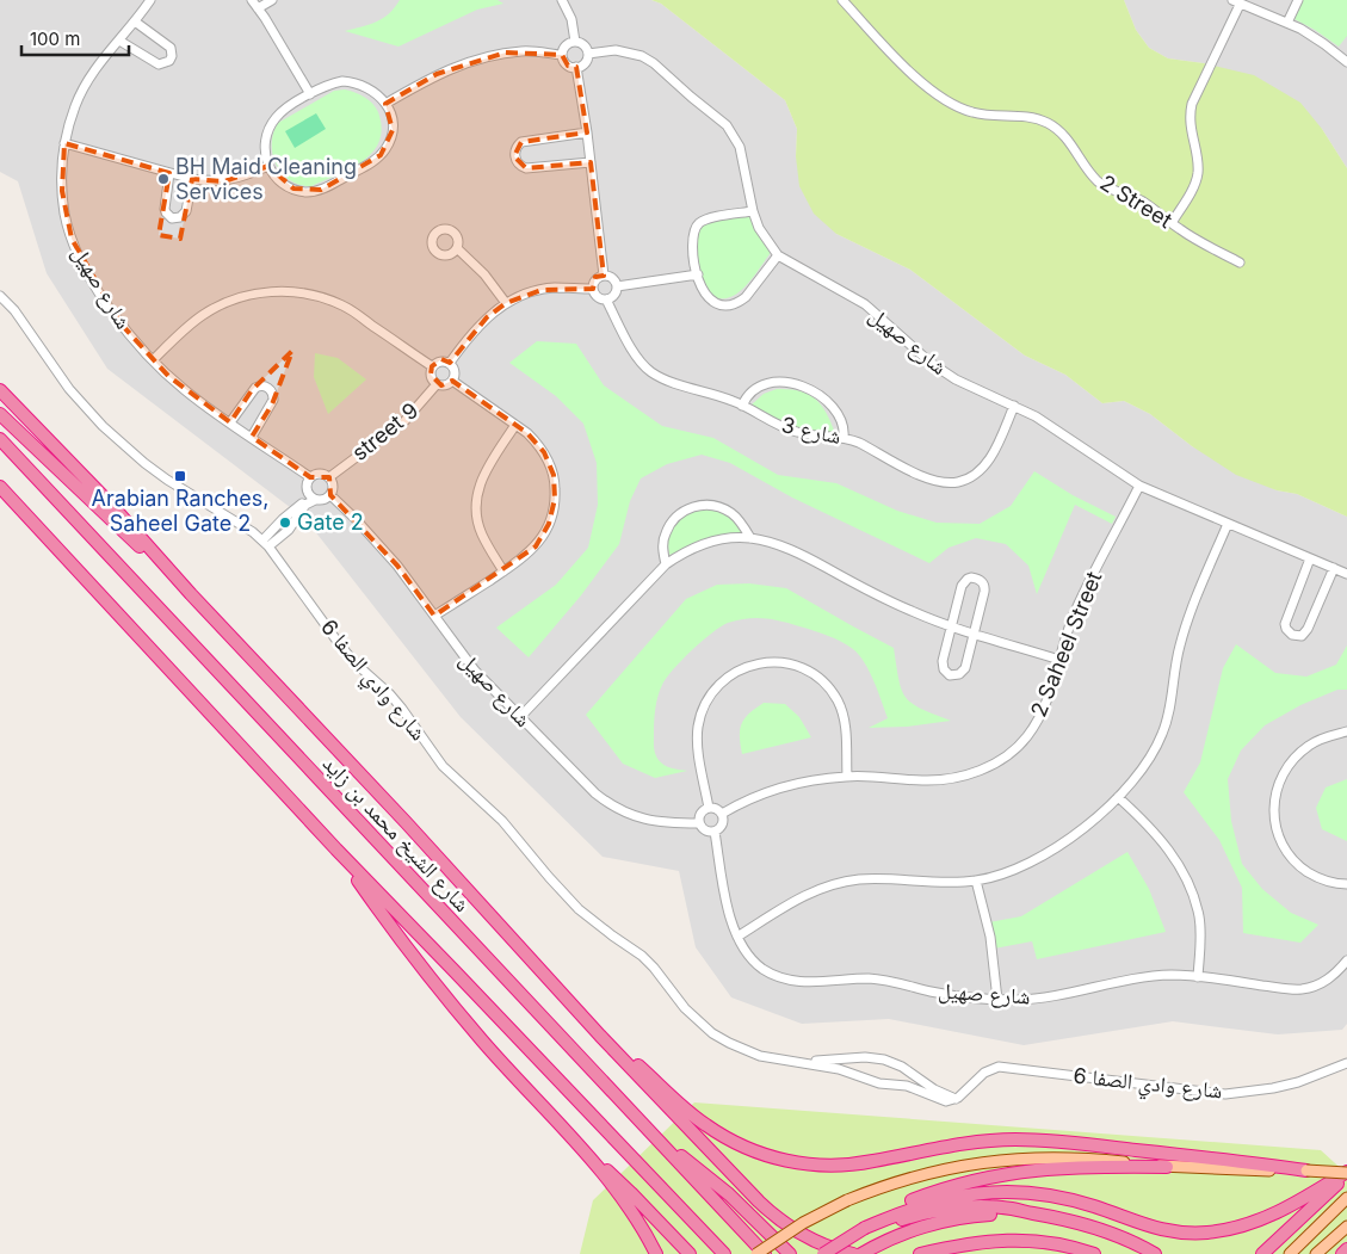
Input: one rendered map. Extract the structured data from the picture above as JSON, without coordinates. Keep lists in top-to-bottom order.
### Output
{
  "streets": {
    "highway": ["شارع الشيخ محمد بن زايد"],
    "street": [
      "2 Street",
      "شارع صهيل",
      "3 شارع",
      "street 9",
      "2 Saheel Street",
      "شارع وادي الصفا 6"
    ]
  },
  "crossings": [
    ["شارع صهيل", "3 شارع"],
    ["شارع صهيل", "street 9"],
    ["شارع صهيل", "2 Saheel Street"]
  ],
  "places": {
    "other": ["BH Maid Cleaning Services", "Gate 2"],
    "transit": ["Arabian Ranches, Saheel Gate 2"]
  },
  "scale_bar": "100 m"
}
